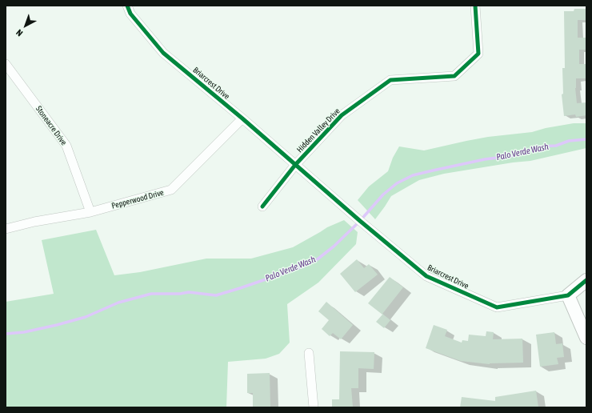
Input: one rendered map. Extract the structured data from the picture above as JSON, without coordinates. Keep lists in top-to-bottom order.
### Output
{
  "streets": {
    "street": [
      "Briarcrest Drive",
      "Stoneacre Drive",
      "Hidden Valley Drive",
      "Pepperwood Drive"
    ]
  },
  "crossings": [
    ["Briarcrest Drive", "Hidden Valley Drive"],
    ["Briarcrest Drive", "Pepperwood Drive"],
    ["Stoneacre Drive", "Pepperwood Drive"]
  ],
  "water": ["Palo Verde Wash"],
  "north": "bottom left"
}
